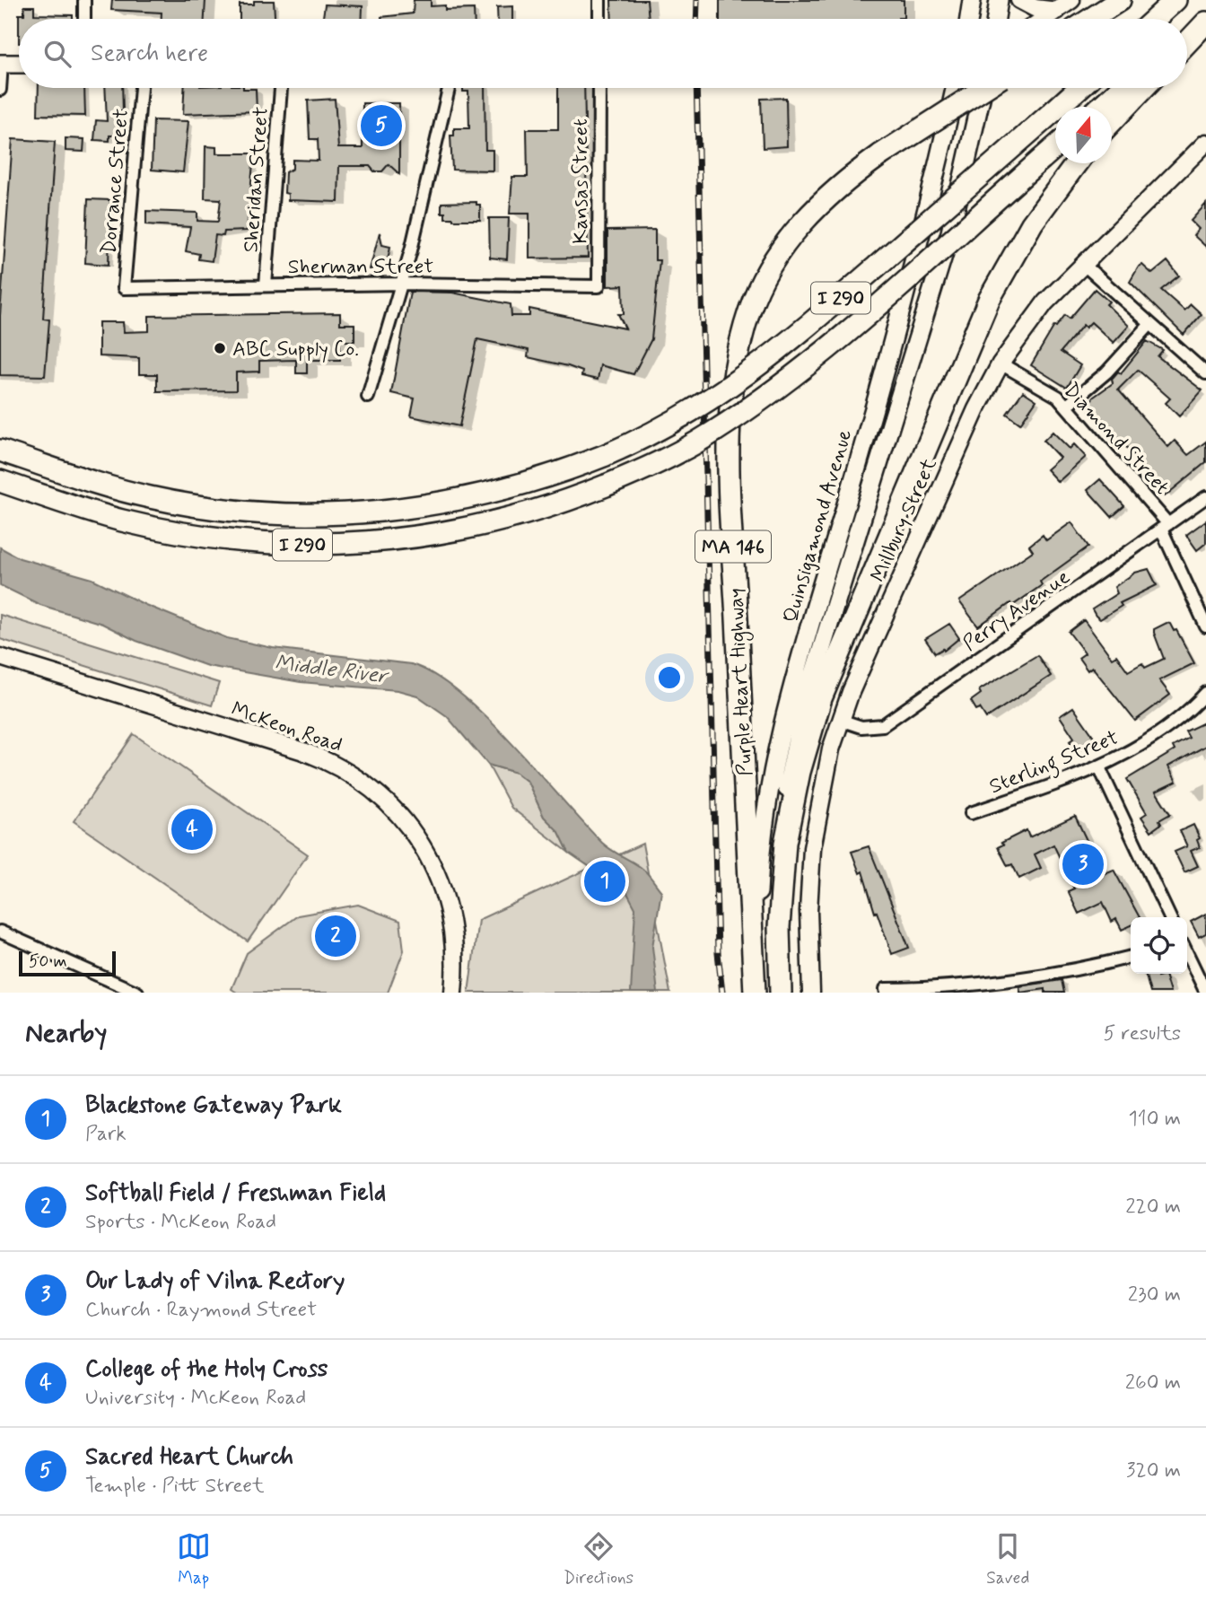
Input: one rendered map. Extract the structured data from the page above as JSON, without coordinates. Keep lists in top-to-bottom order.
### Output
{
  "streets": {
    "highway": ["I 290", "MA 146", "Purple Heart Highway"],
    "main road": ["Millbury Street", "Quinsigamond Avenue", "McKeon Road"],
    "street": [
      "Sheridan Street",
      "Dorrance Street",
      "Kansas Street",
      "Sherman Street",
      "Diamond Street",
      "Perry Avenue",
      "Sterling Street"
    ]
  },
  "crossings": [
    ["Sheridan Street", "Sherman Street"],
    ["Dorrance Street", "Sherman Street"],
    ["Kansas Street", "Sherman Street"],
    ["Diamond Street", "Millbury Street"],
    ["Diamond Street", "Perry Avenue"],
    ["Millbury Street", "Perry Avenue"],
    ["Quinsigamond Avenue", "Purple Heart Highway"]
  ],
  "water": ["Middle River"],
  "places": ["ABC Supply Co."],
  "scale_bar": "50 m",
  "north": "top",
  "page": {
    "search": "Search here",
    "pins": [
      "5",
      "4",
      "3",
      "1",
      "2"
    ],
    "scale": "50 m",
    "heading": ["Nearby", "5 results"],
    "list": [
      {
        "mark": "1",
        "name": "Blackstone Gateway Park",
        "note": "Park",
        "value": "110 m"
      },
      {
        "mark": "2",
        "name": "Softball Field / Freshman Field",
        "note": "Sports · McKeon Road",
        "value": "220 m"
      },
      {
        "mark": "3",
        "name": "Our Lady of Vilna Rectory",
        "note": "Church · Raymond Street",
        "value": "230 m"
      },
      {
        "mark": "4",
        "name": "College of the Holy Cross",
        "note": "University · McKeon Road",
        "value": "260 m"
      },
      {
        "mark": "5",
        "name": "Sacred Heart Church",
        "note": "Temple · Pitt Street",
        "value": "320 m"
      }
    ],
    "nav": ["Map", "Directions", "Saved"]
  }
}
